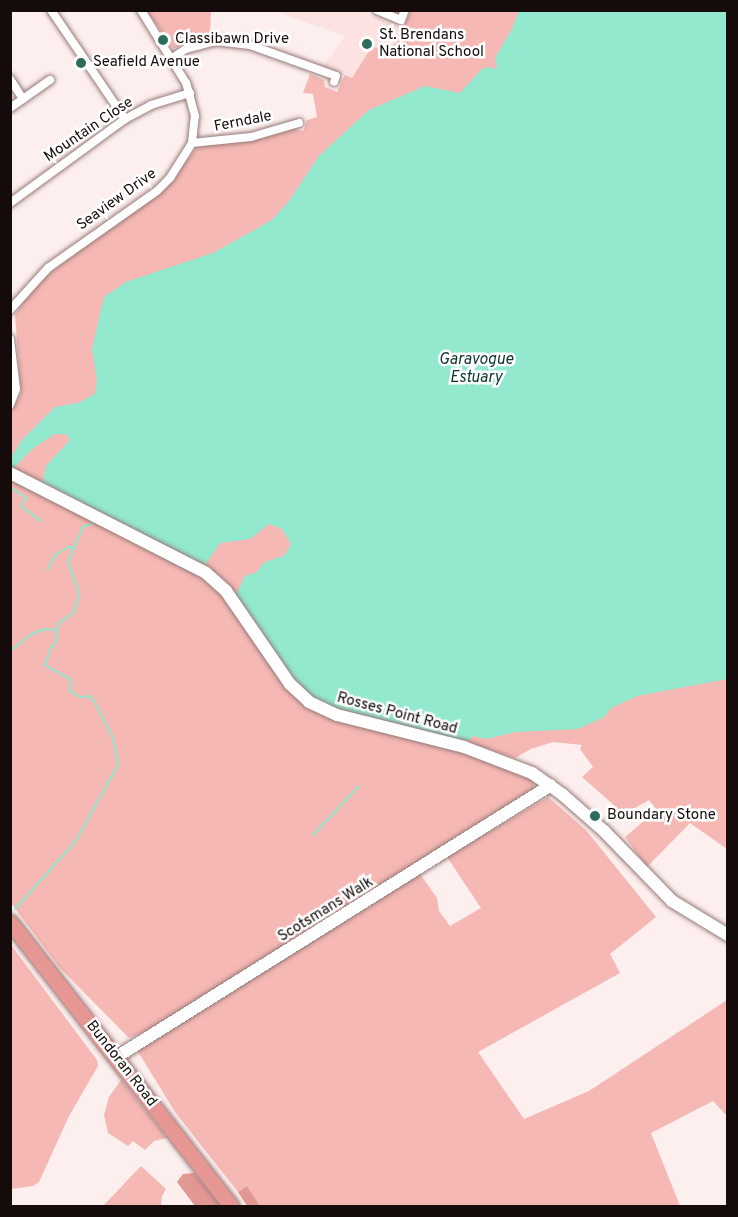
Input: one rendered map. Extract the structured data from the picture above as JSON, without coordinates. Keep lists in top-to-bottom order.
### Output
{
  "streets": {
    "highway": ["Bundoran Road"],
    "main road": ["Rosses Point Road", "Scotsmans Walk"],
    "street": ["Ferndale", "Mountain Close", "Seaview Drive"]
  },
  "crossings": [
    ["Ferndale", "Seaview Drive"],
    ["Mountain Close", "Seaview Drive"],
    ["Rosses Point Road", "Scotsmans Walk"],
    ["Scotsmans Walk", "Bundoran Road"]
  ],
  "water": ["Garavogue Estuary"],
  "places": [
    "Classibawn Drive",
    "St. Brendans National School",
    "Seafield Avenue",
    "Boundary Stone"
  ]
}
